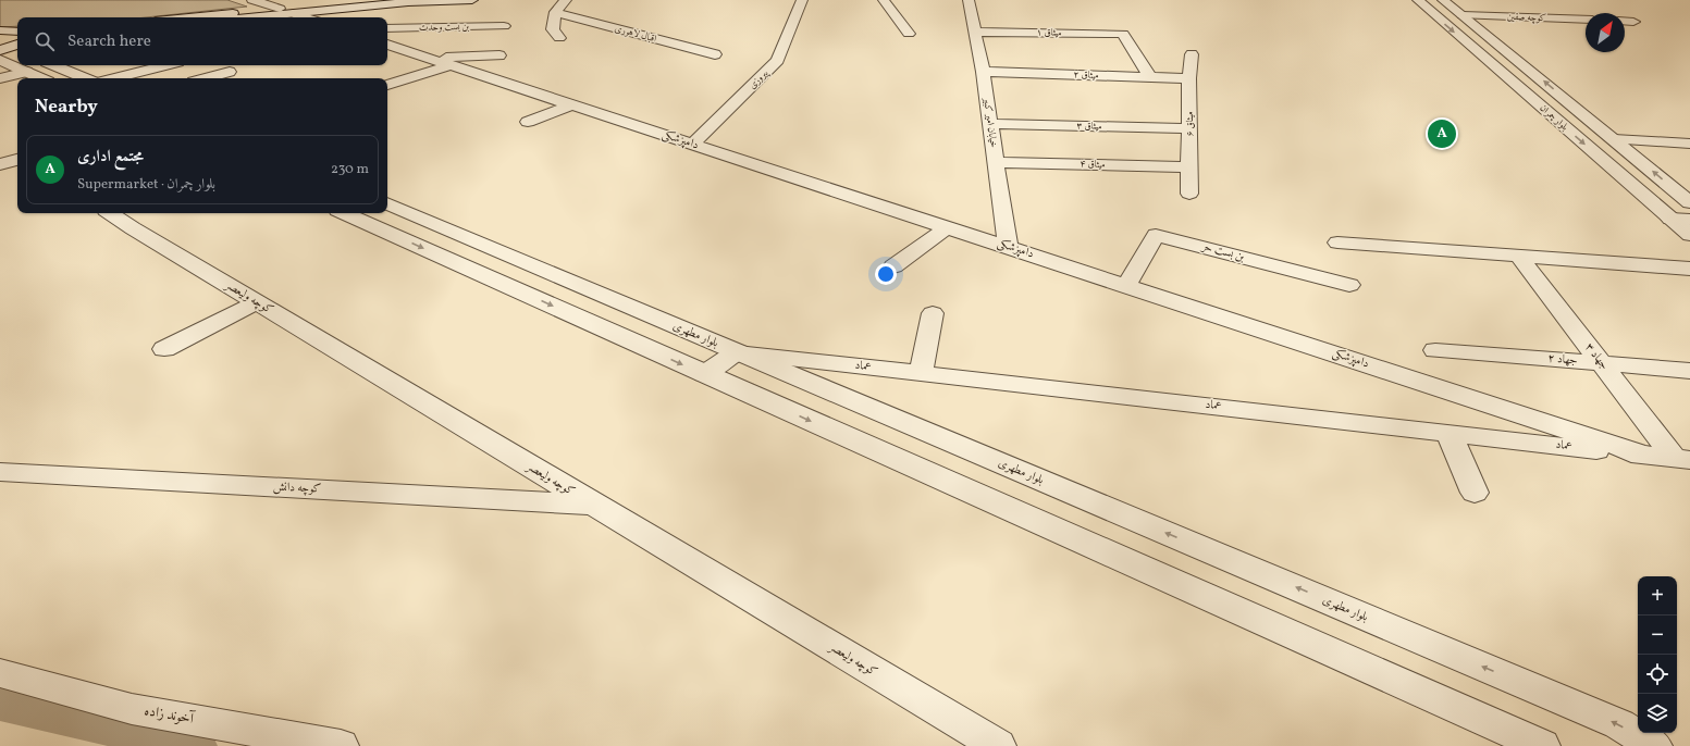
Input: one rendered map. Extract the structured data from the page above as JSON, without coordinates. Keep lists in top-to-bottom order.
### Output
{
  "streets": {
    "street": [
      "کوچه صفین",
      "بن بست وحدت",
      "میثاق ۱",
      "اقبال لاهوری",
      "میثاق ۲",
      "پیروزی",
      "بلوار چمران",
      "خیابان امیر کبیر",
      "میثاق ۶",
      "میثاق ۳",
      "دامپزشکی",
      "میثاق ۴",
      "بن بست حر",
      "کوچه ولیعصر",
      "بلوار مطهری",
      "جهاد ۳",
      "جهاد ۲",
      "عماد",
      "کوچه دانش",
      "آخوند زاده"
    ]
  },
  "crossings": [
    ["کوچه صفین", "بلوار چمران"],
    ["میثاق ۱", "میثاق ۲"],
    ["میثاق ۱", "خیابان امیر کبیر"],
    ["میثاق ۲", "خیابان امیر کبیر"],
    ["میثاق ۲", "میثاق ۶"],
    ["پیروزی", "دامپزشکی"],
    ["خیابان امیر کبیر", "میثاق ۳"],
    ["خیابان امیر کبیر", "دامپزشکی"],
    ["خیابان امیر کبیر", "میثاق ۴"],
    ["میثاق ۶", "میثاق ۳"],
    ["میثاق ۶", "میثاق ۴"],
    ["دامپزشکی", "بن بست حر"],
    ["دامپزشکی", "عماد"],
    ["کوچه ولیعصر", "کوچه دانش"],
    ["بلوار مطهری", "عماد"],
    ["جهاد ۳", "جهاد ۲"],
    ["جهاد ۳", "عماد"]
  ],
  "north": "top right",
  "page": {
    "search": "Search here",
    "heading": "Nearby",
    "pins": "A",
    "list": [
      {
        "mark": "A",
        "name": "مجتمع اداری",
        "note": "Supermarket · بلوار چمران",
        "value": "230 m"
      }
    ],
    "map_buttons": ["+", "−"]
  }
}
